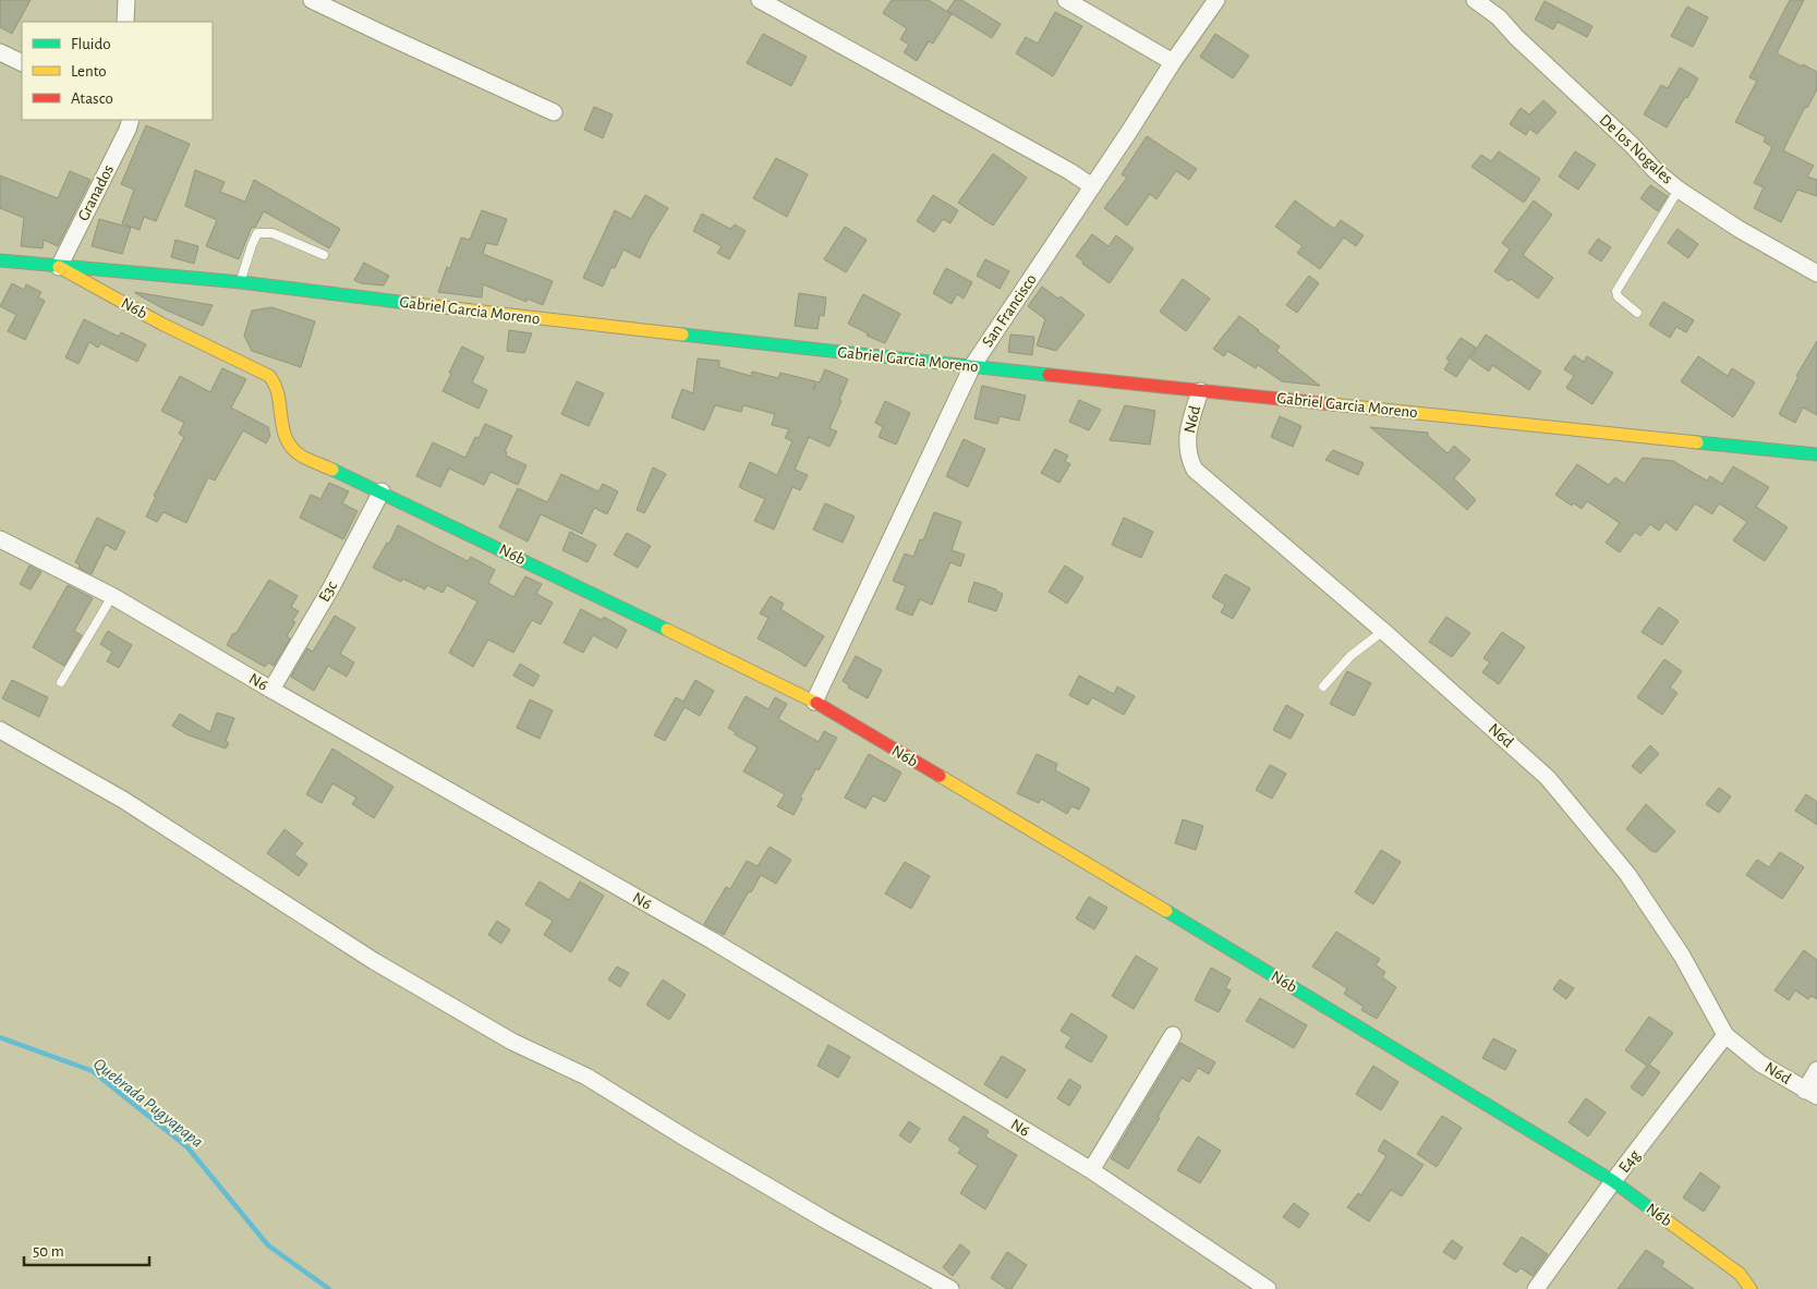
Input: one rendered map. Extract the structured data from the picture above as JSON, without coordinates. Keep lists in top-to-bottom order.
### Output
{
  "streets": {
    "street": [
      "De los Nogales",
      "Granados",
      "N6b",
      "Gabriel Garcia Moreno",
      "San Francisco",
      "N6d",
      "E3c",
      "N6",
      "E4g"
    ]
  },
  "crossings": [
    ["Granados", "N6b"],
    ["Granados", "Gabriel Garcia Moreno"],
    ["N6b", "Gabriel Garcia Moreno"],
    ["N6b", "San Francisco"],
    ["N6b", "E3c"],
    ["N6b", "E4g"],
    ["Gabriel Garcia Moreno", "San Francisco"],
    ["Gabriel Garcia Moreno", "N6d"],
    ["N6d", "E4g"],
    ["E3c", "N6"]
  ],
  "water": ["Quebrada Pugyapapa"],
  "legend": ["Fluido", "Lento", "Atasco"],
  "scale_bar": "50 m"
}
